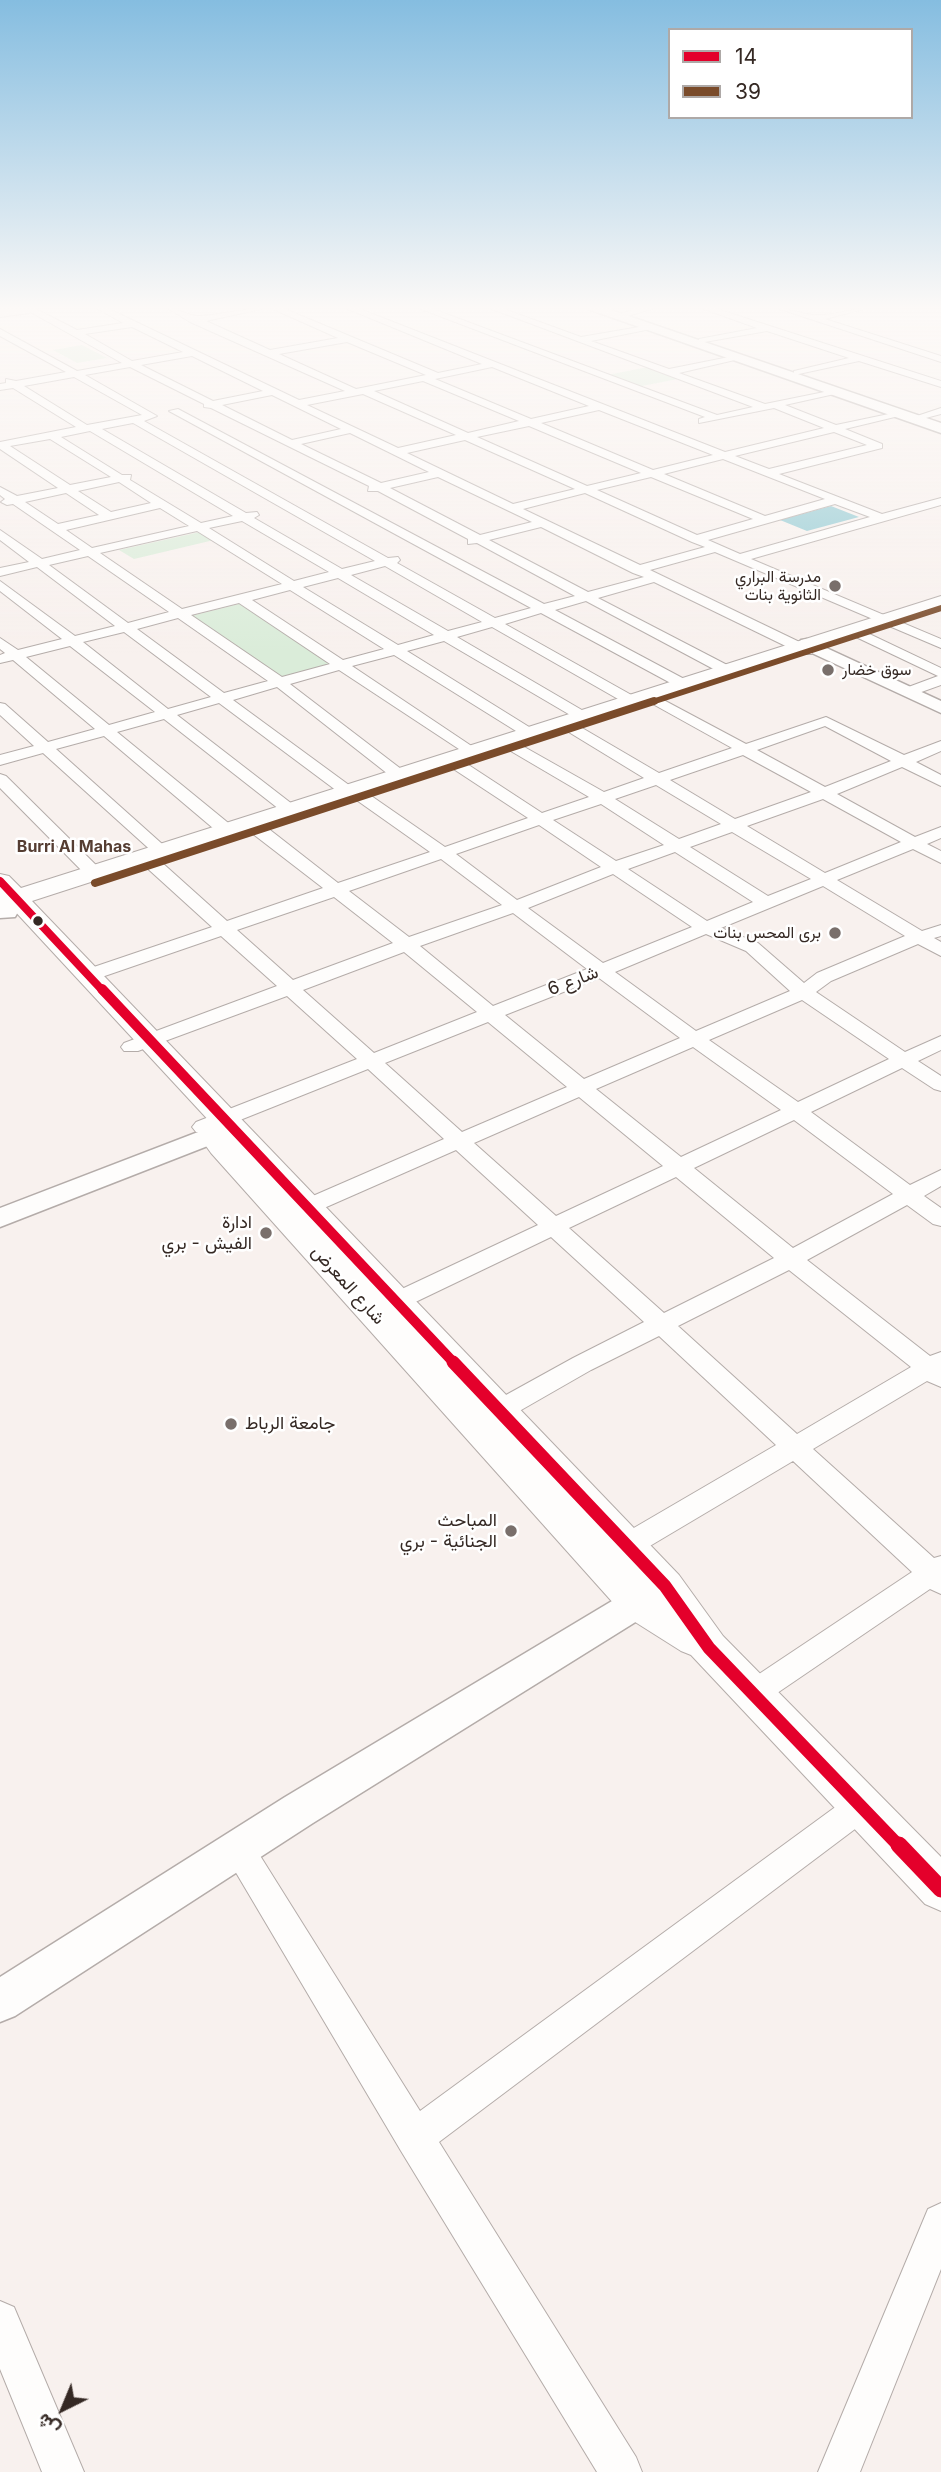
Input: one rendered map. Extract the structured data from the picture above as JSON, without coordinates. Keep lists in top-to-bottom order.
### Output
{
  "streets": {
    "main road": ["شارع المعرض"],
    "street": ["شارع 6"]
  },
  "crossings": [
    ["شارع 6", "شارع المعرض"]
  ],
  "districts": ["Burri Al Mahas"],
  "places": [
    "مدرسة البراري الثانوية بنات",
    "سوق خضار",
    "برى المحس بنات",
    "ادارة الفيش - بري",
    "جامعة الرباط",
    "المباحث الجنائية - بري"
  ],
  "lines": ["transit line 39", "transit line 14"],
  "legend": ["14", "39"],
  "north": "bottom left"
}
